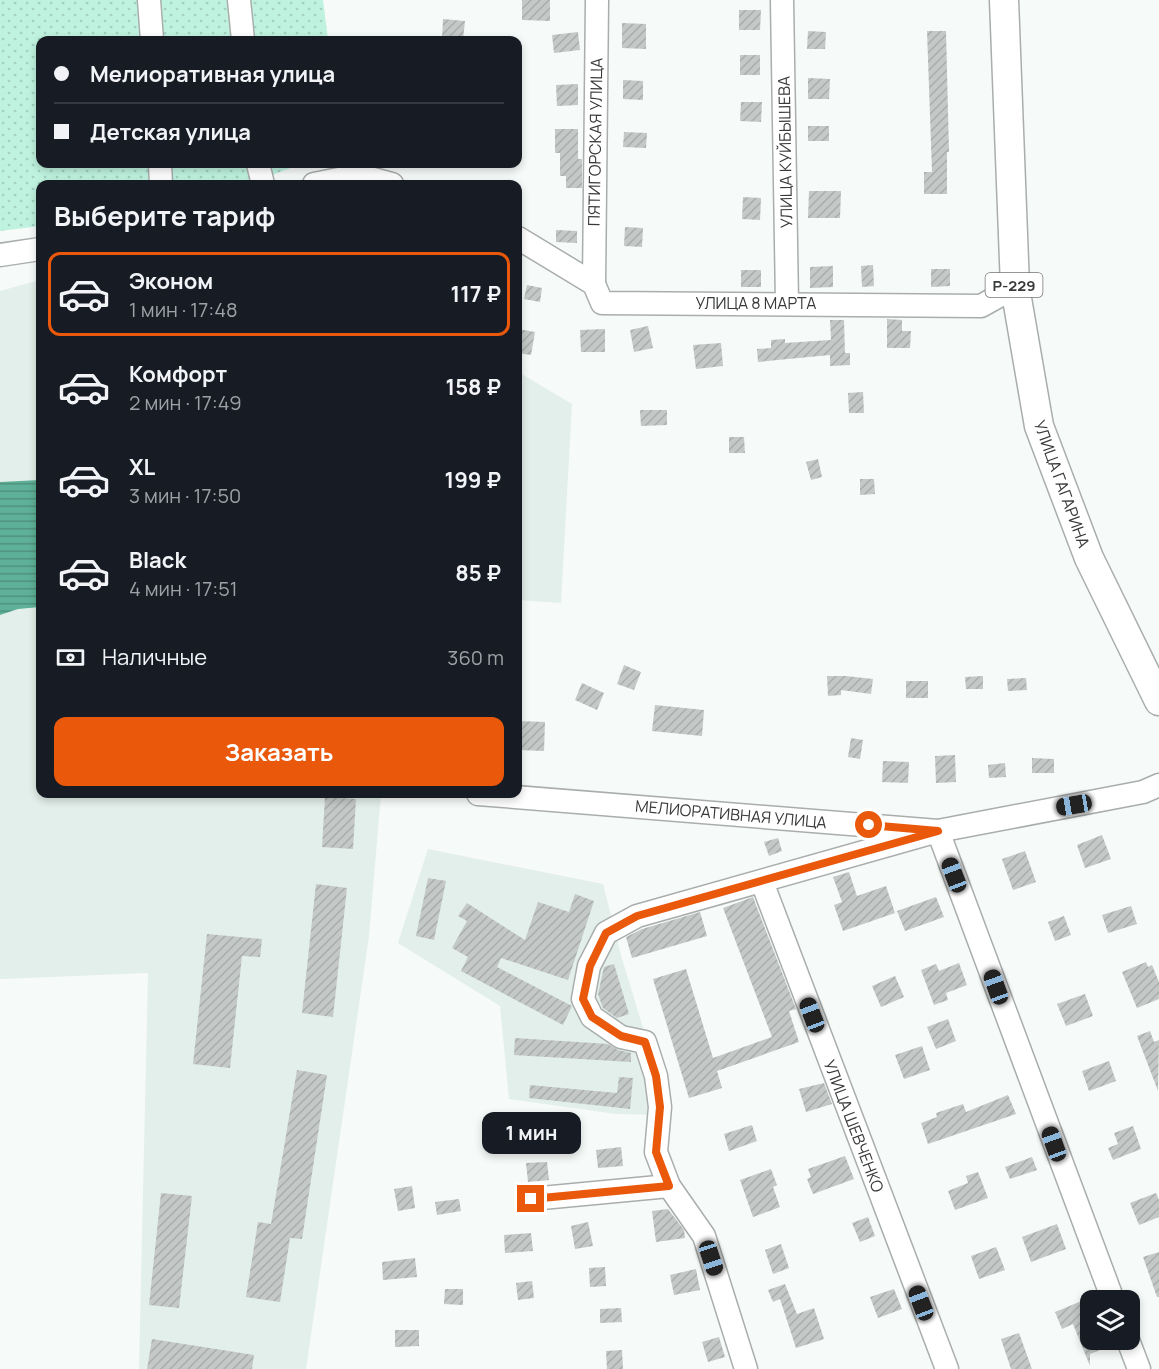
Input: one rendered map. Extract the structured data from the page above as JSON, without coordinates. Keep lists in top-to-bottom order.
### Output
{
  "streets": {
    "main road": ["Р-229", "УЛИЦА ГАГАРИНА"],
    "street": [
      "ПЯТИГОРСКАЯ УЛИЦА",
      "УЛИЦА КУЙБЫШЕВА",
      "УЛИЦА 8 МАРТА",
      "МЕЛИОРАТИВНАЯ УЛИЦА",
      "УЛИЦА ШЕВЧЕНКО"
    ]
  },
  "crossings": [
    ["ПЯТИГОРСКАЯ УЛИЦА", "УЛИЦА 8 МАРТА"],
    ["УЛИЦА КУЙБЫШЕВА", "УЛИЦА 8 МАРТА"],
    ["УЛИЦА 8 МАРТА", "УЛИЦА ГАГАРИНА"]
  ],
  "page": {
    "banner": ["Мелиоративная улица", "Детская улица"],
    "heading": "Выберите тариф",
    "list": [
      {
        "name": "Эконом",
        "note": "1 мин · 17:48",
        "value": "117 ₽"
      },
      {
        "name": "Комфорт",
        "note": "2 мин · 17:49",
        "value": "158 ₽"
      },
      {
        "name": "XL",
        "note": "3 мин · 17:50",
        "value": "199 ₽"
      },
      {
        "name": "Black",
        "note": "4 мин · 17:51",
        "value": "85 ₽"
      }
    ],
    "pay": ["Наличные", "360 m"],
    "buttons": "Заказать",
    "bubble": "1 мин"
  }
}
